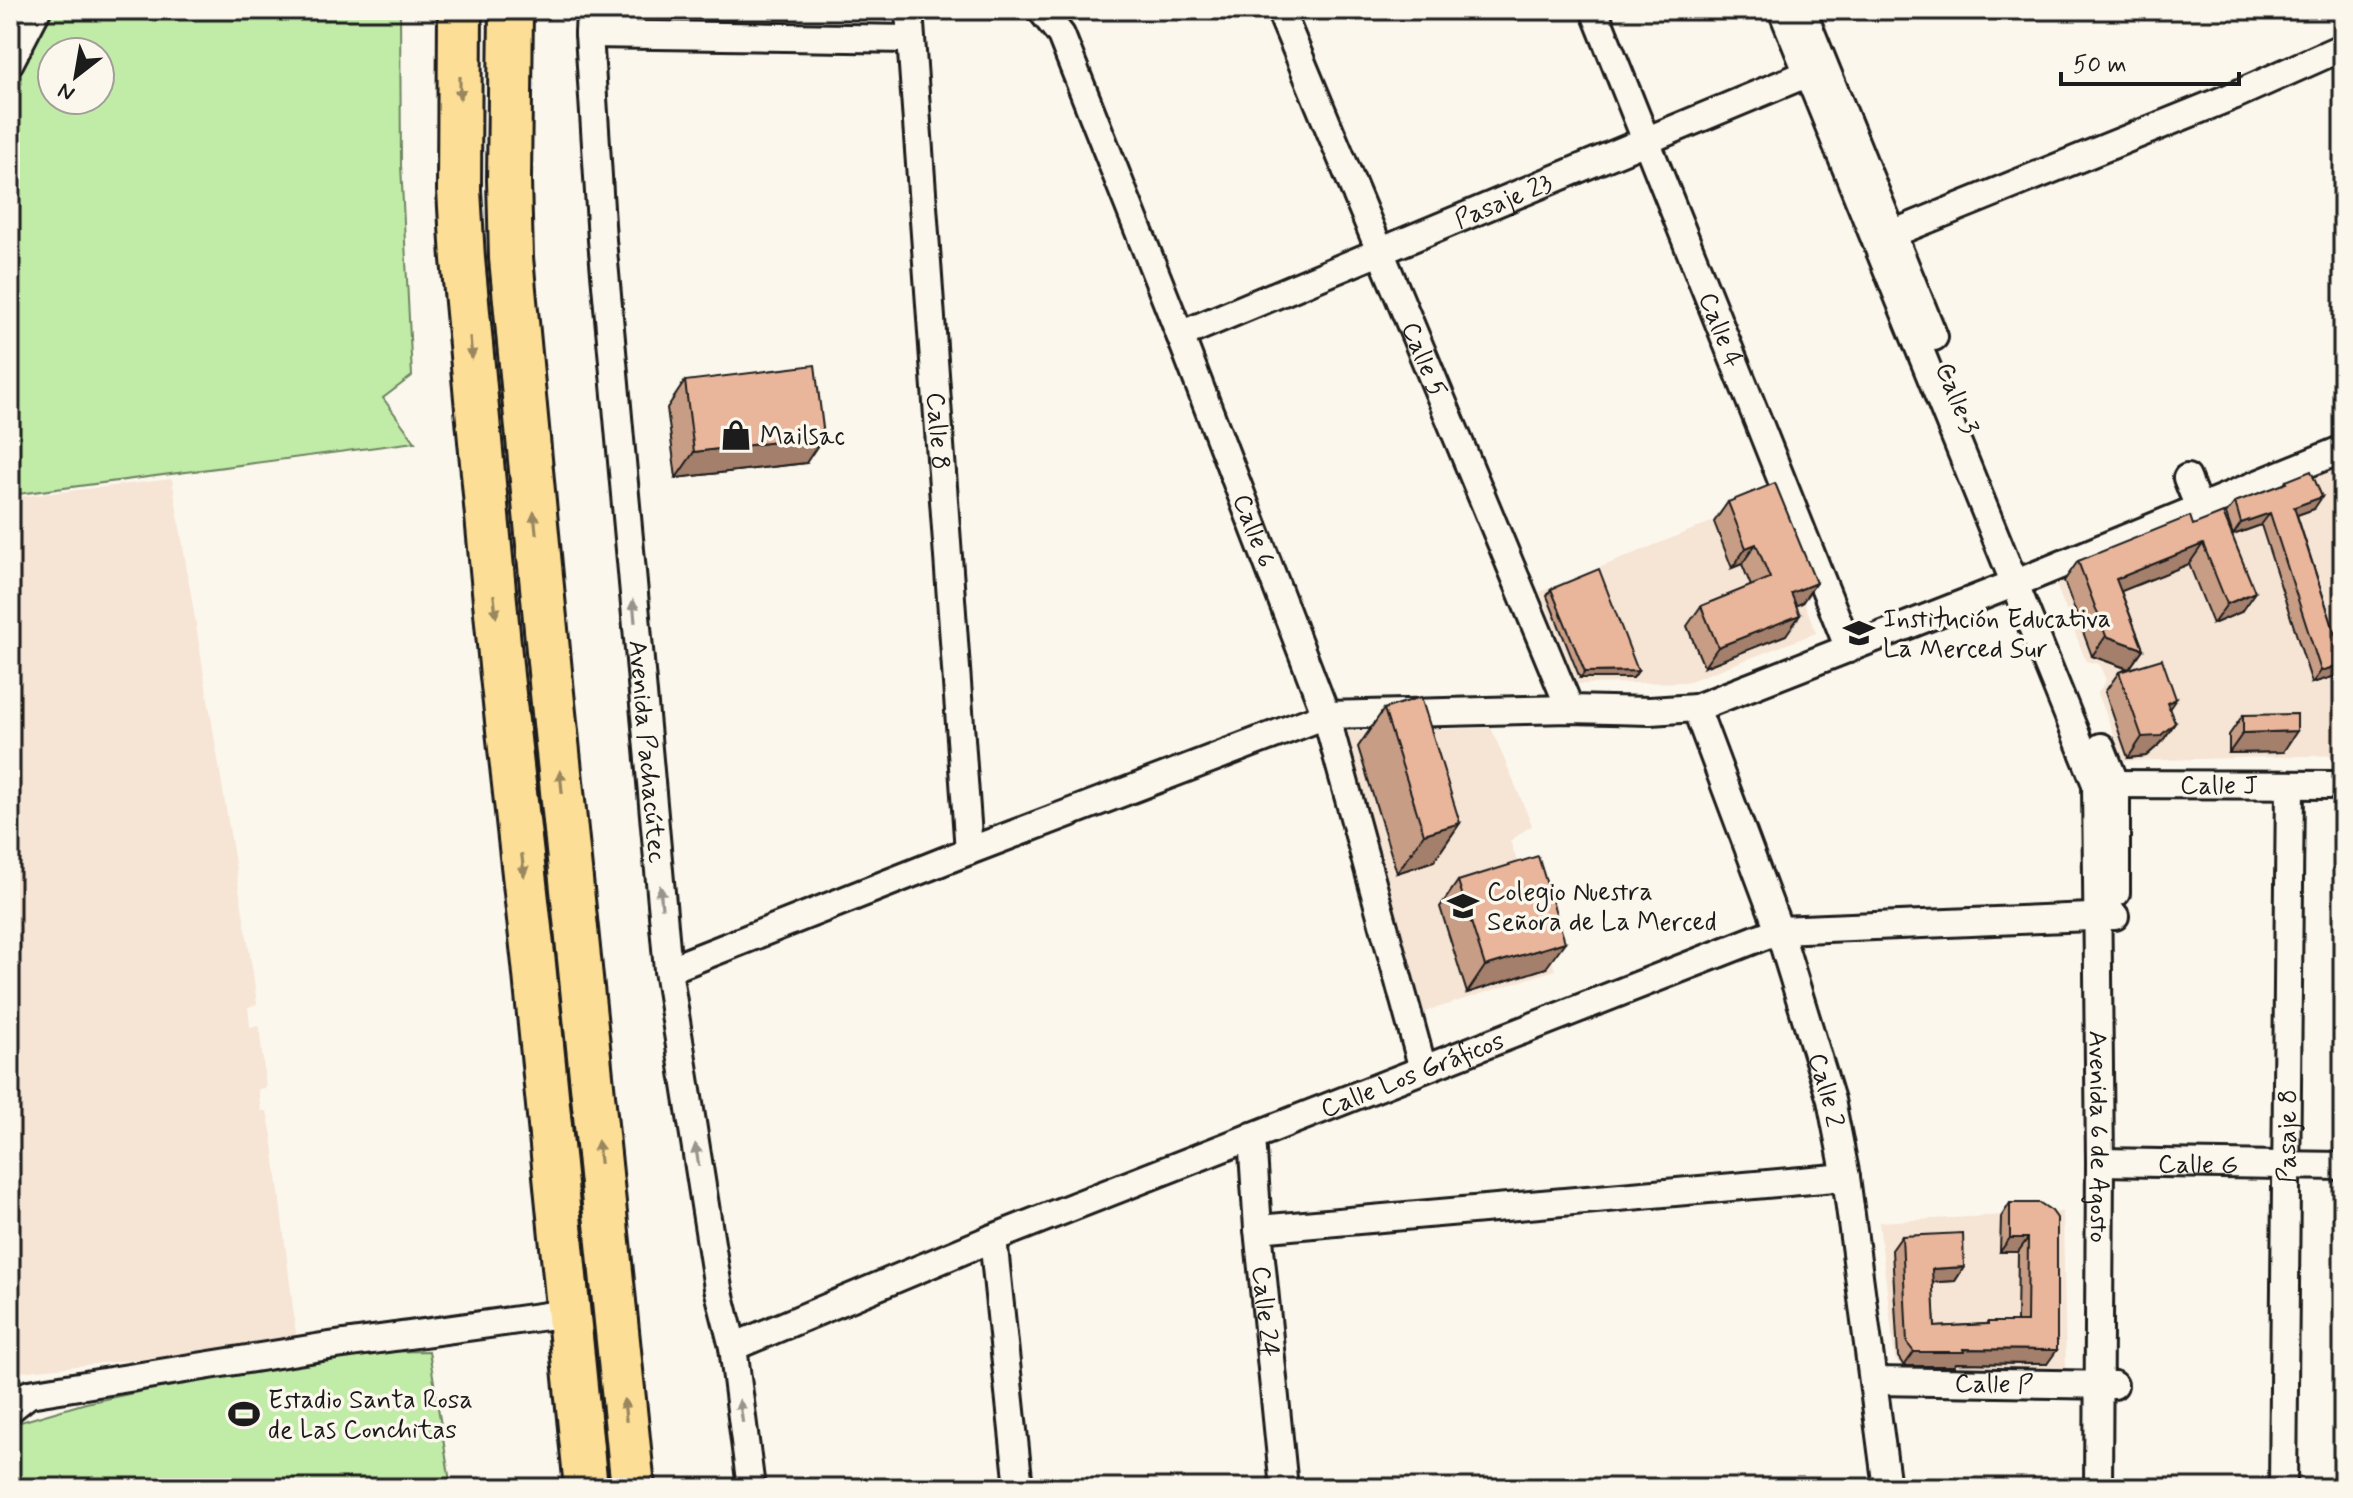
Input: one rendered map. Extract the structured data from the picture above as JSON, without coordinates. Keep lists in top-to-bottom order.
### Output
{
  "streets": {
    "street": [
      "Pasaje 23",
      "Calle 4",
      "Calle 5",
      "Calle 3",
      "Calle 8",
      "Calle 6",
      "Avenida Pachacútec",
      "Calle J",
      "Calle Los Gráficos",
      "Calle 2",
      "Avenida 6 de Agosto",
      "Pasaje 8",
      "Calle G",
      "Calle 24",
      "Calle P"
    ]
  },
  "crossings": [
    ["Pasaje 23", "Calle 4"],
    ["Pasaje 23", "Calle 5"],
    ["Pasaje 23", "Calle 3"],
    ["Pasaje 23", "Calle 6"],
    ["Calle 3", "Calle J"],
    ["Calle 3", "Avenida 6 de Agosto"],
    ["Calle 6", "Calle Los Gráficos"],
    ["Avenida Pachacútec", "Calle Los Gráficos"],
    ["Calle J", "Avenida 6 de Agosto"],
    ["Calle J", "Pasaje 8"],
    ["Calle Los Gráficos", "Calle 2"],
    ["Calle Los Gráficos", "Avenida 6 de Agosto"],
    ["Calle Los Gráficos", "Calle 24"],
    ["Calle 2", "Calle P"],
    ["Avenida 6 de Agosto", "Calle G"],
    ["Avenida 6 de Agosto", "Calle P"],
    ["Pasaje 8", "Calle G"]
  ],
  "one_way": ["Avenida Pachacútec"],
  "places": {
    "shop": ["Mailsac"],
    "school or university": ["Institución Educativa La Merced Sur", "Colegio Nuestra Señora de La Merced"],
    "sports": ["Estadio Santa Rosa de Las Conchitas"]
  },
  "scale_bar": "50 m",
  "north": "bottom left"
}
